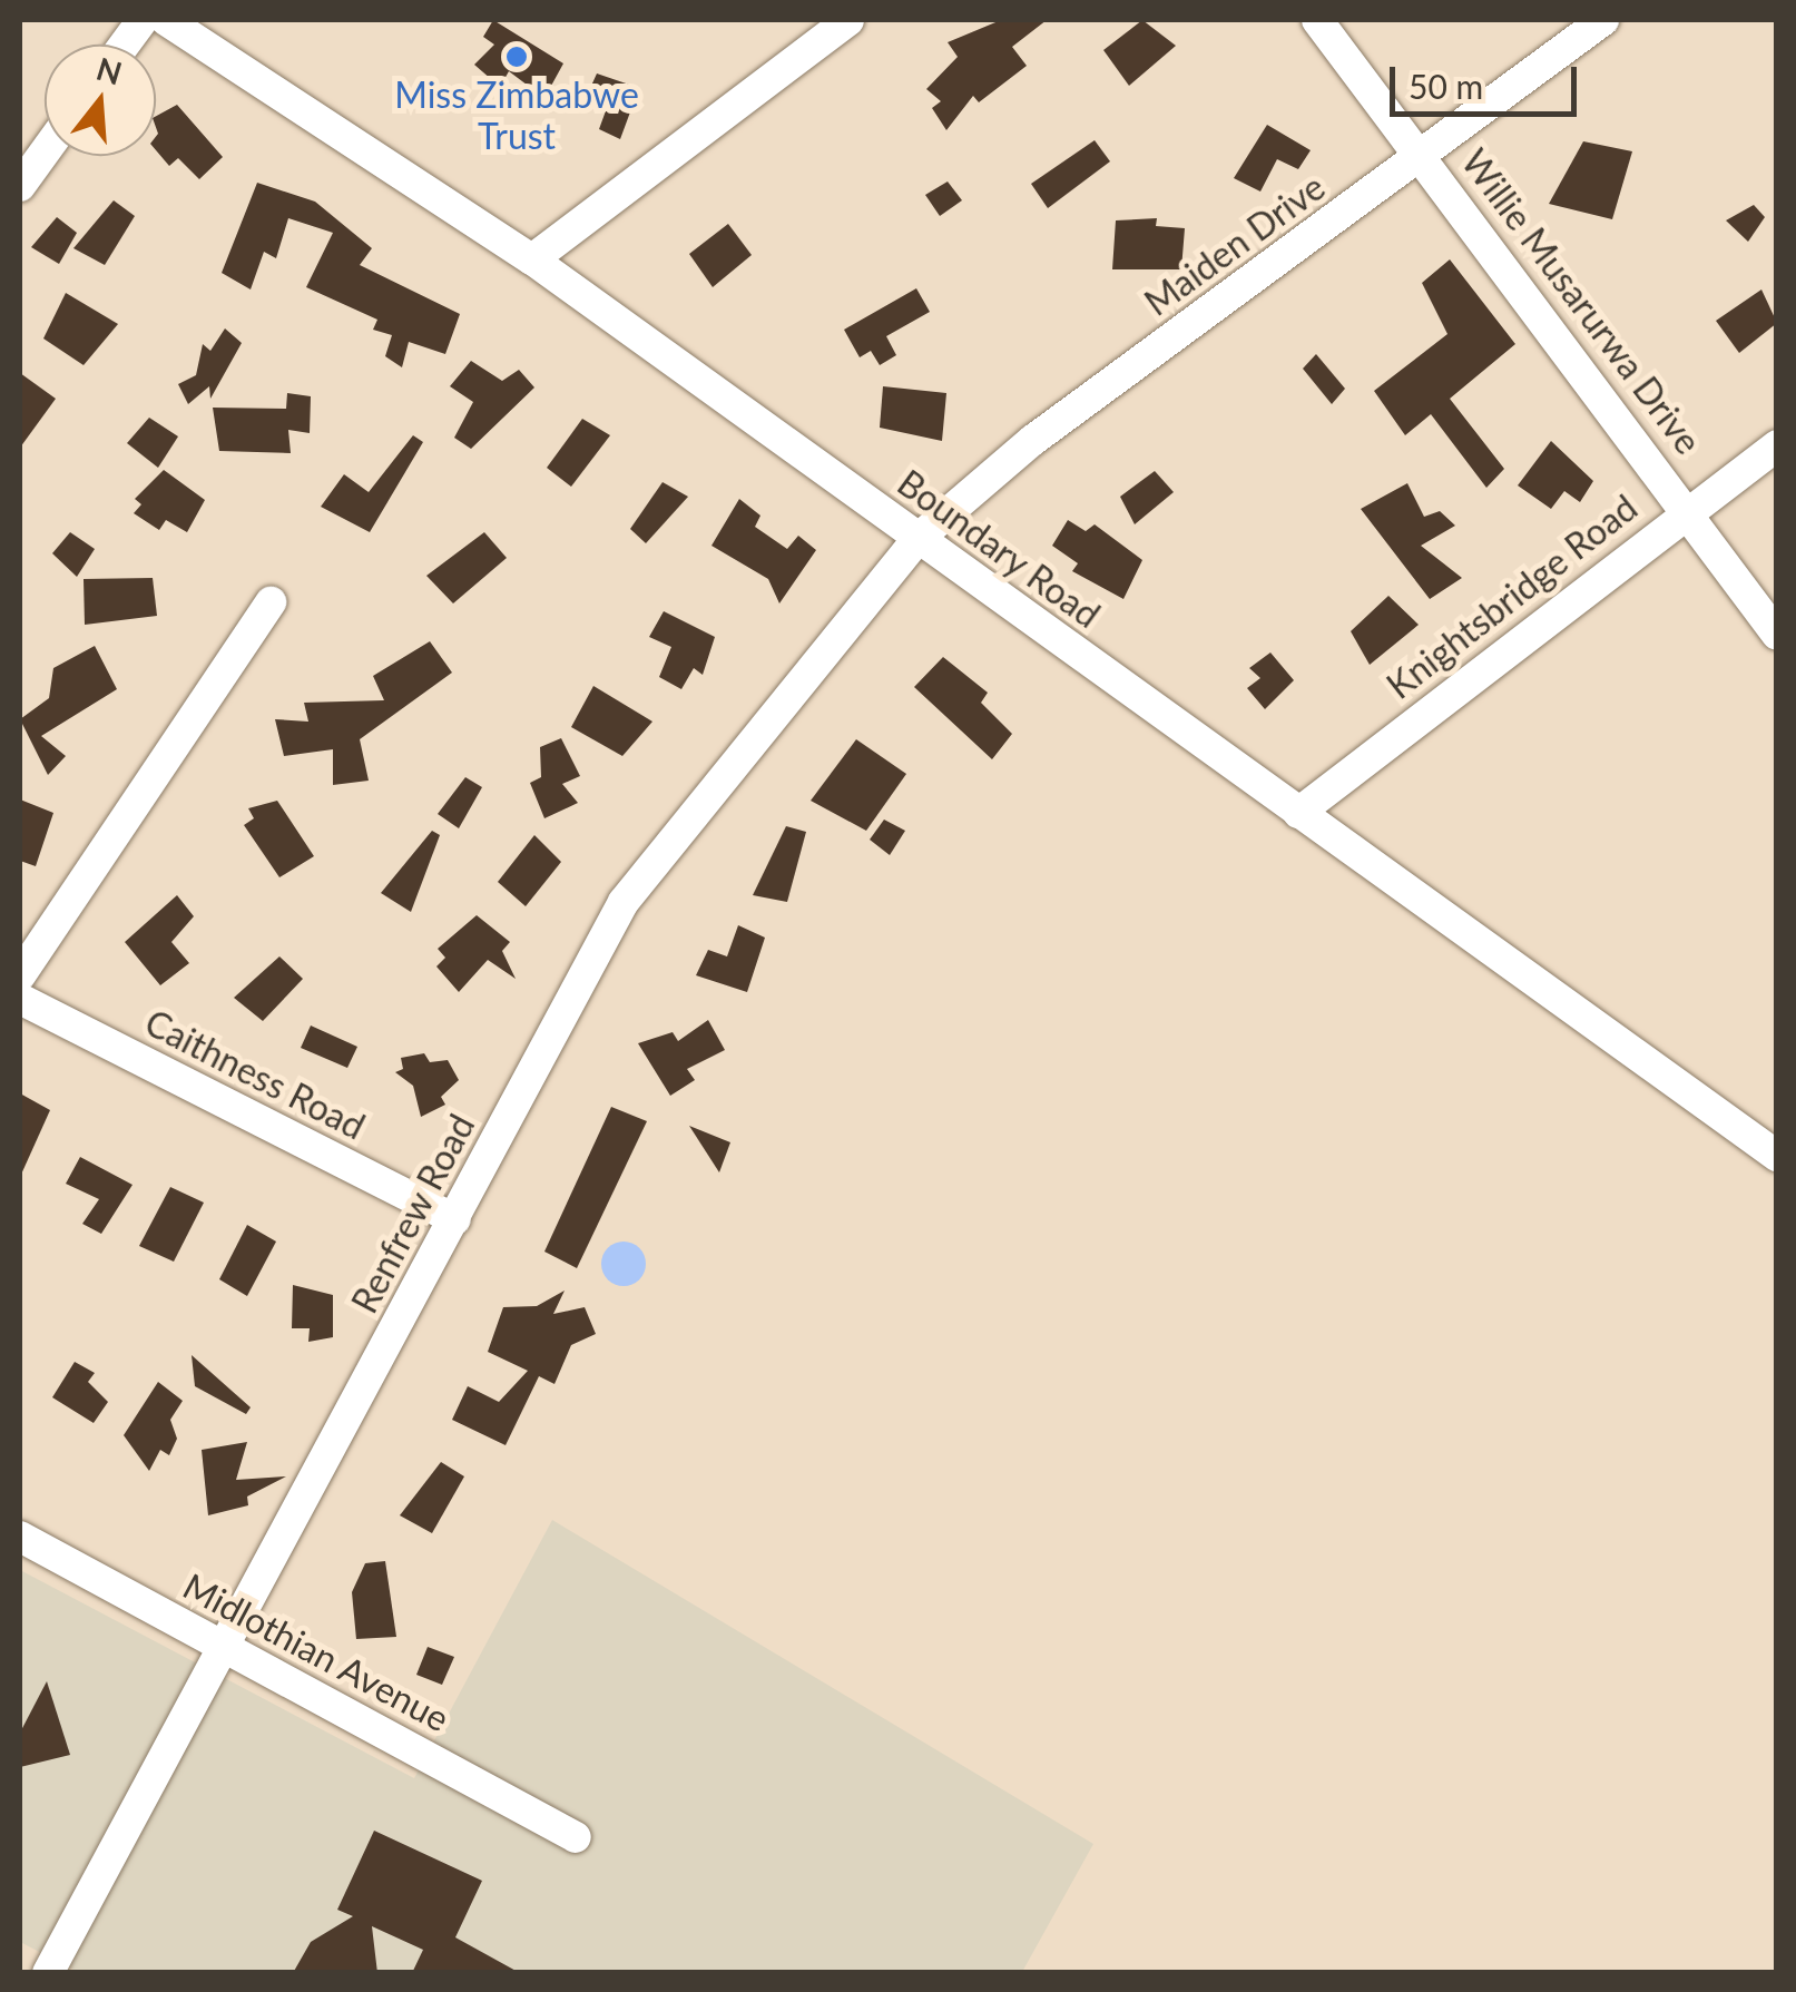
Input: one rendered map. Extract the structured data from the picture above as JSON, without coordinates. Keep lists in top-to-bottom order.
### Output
{
  "streets": {
    "street": [
      "Maiden Drive",
      "Willie Musarurwa Drive",
      "Boundary Road",
      "Knightsbridge Road",
      "Caithness Road",
      "Renfrew Road",
      "Midlothian Avenue"
    ]
  },
  "crossings": [
    ["Maiden Drive", "Willie Musarurwa Drive"],
    ["Maiden Drive", "Boundary Road"],
    ["Maiden Drive", "Renfrew Road"],
    ["Willie Musarurwa Drive", "Knightsbridge Road"],
    ["Boundary Road", "Knightsbridge Road"],
    ["Boundary Road", "Renfrew Road"],
    ["Caithness Road", "Renfrew Road"],
    ["Renfrew Road", "Midlothian Avenue"]
  ],
  "places": ["Miss Zimbabwe Trust"],
  "scale_bar": "50 m",
  "north": "top"
}
